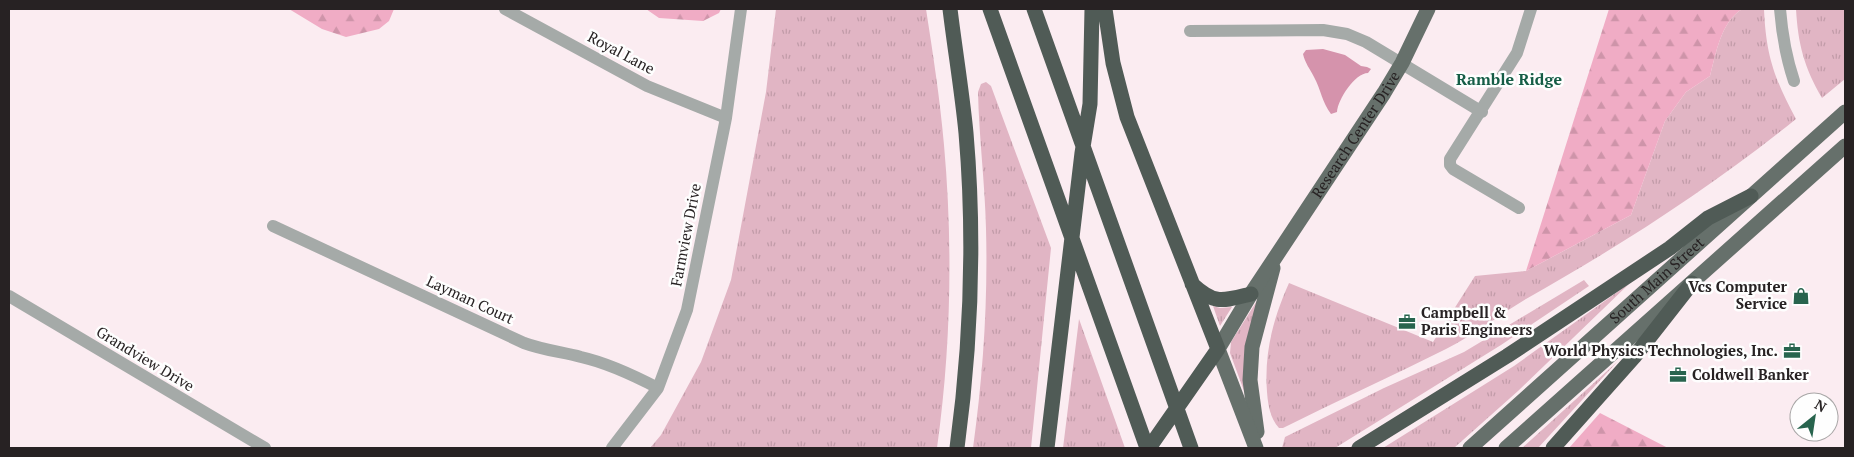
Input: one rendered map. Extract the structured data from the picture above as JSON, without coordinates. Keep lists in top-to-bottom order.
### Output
{
  "streets": {
    "main road": ["Research Center Drive", "South Main Street"],
    "street": [
      "Royal Lane",
      "Farmview Drive",
      "Layman Court",
      "Grandview Drive"
    ]
  },
  "crossings": [
    ["Royal Lane", "Farmview Drive"],
    ["Farmview Drive", "Layman Court"]
  ],
  "districts": ["Ramble Ridge"],
  "places": {
    "shop": ["Vcs Computer Service"],
    "office": ["Campbell & Paris Engineers", "World Physics Technologies, Inc.", "Coldwell Banker"]
  },
  "north": "top right"
}
